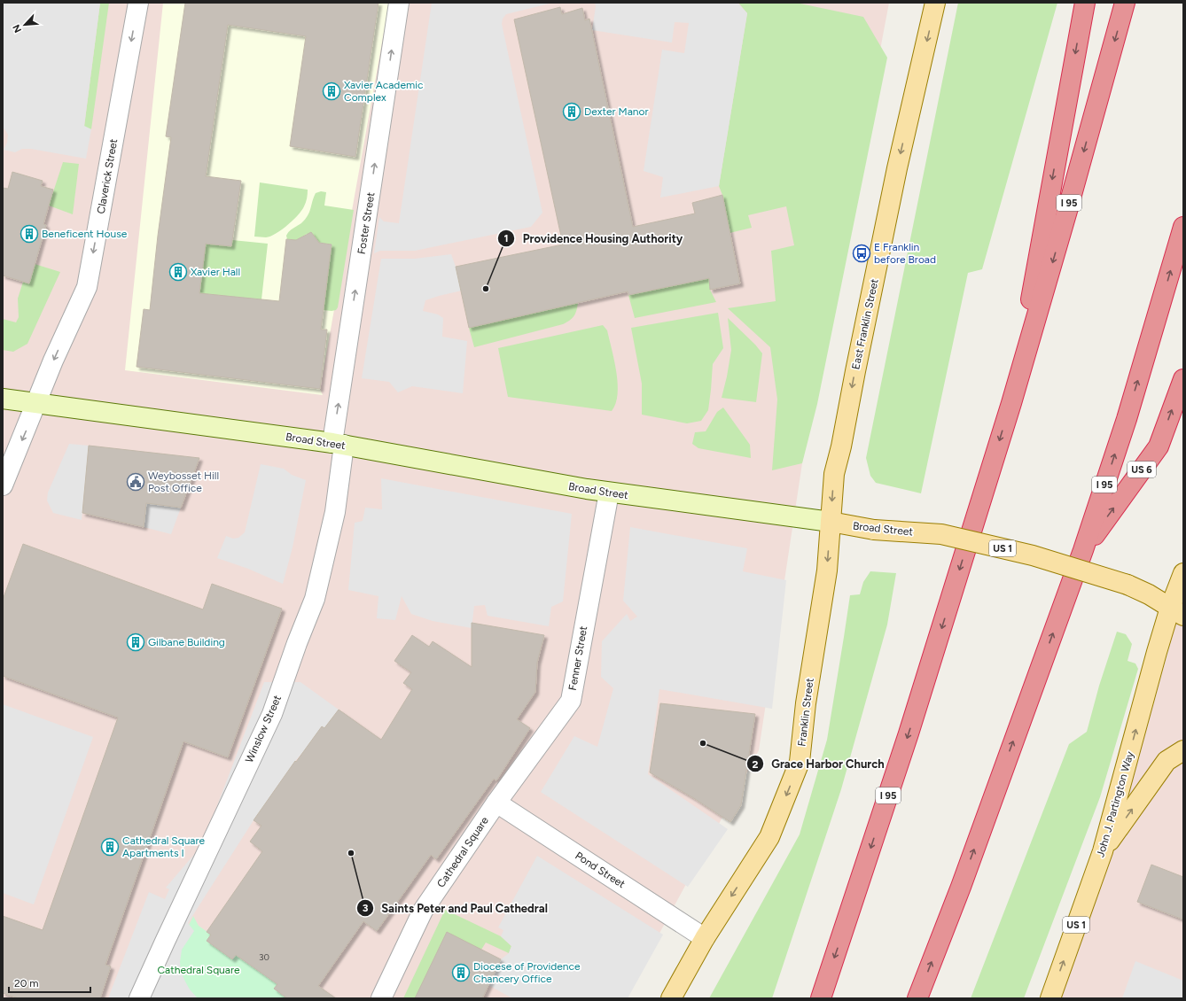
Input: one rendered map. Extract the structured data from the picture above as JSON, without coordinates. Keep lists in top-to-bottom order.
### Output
{
  "streets": {
    "highway": ["I 95", "US 6"],
    "main road": [
      "East Franklin Street",
      "Broad Street",
      "US 1",
      "Franklin Street",
      "John J. Partington Way"
    ],
    "street": [
      "Claverick Street",
      "Foster Street",
      "Fenner Street",
      "Winslow Street",
      "Cathedral Square",
      "Pond Street"
    ]
  },
  "crossings": [
    ["Claverick Street", "Broad Street"],
    ["I 95", "US 6"],
    ["Foster Street", "Broad Street"],
    ["Foster Street", "Winslow Street"],
    ["East Franklin Street", "Broad Street"],
    ["East Franklin Street", "Franklin Street"],
    ["Broad Street", "Fenner Street"],
    ["Broad Street", "Franklin Street"],
    ["Broad Street", "Winslow Street"],
    ["Broad Street", "John J. Partington Way"],
    ["US 1", "John J. Partington Way"],
    ["Fenner Street", "Cathedral Square"],
    ["Fenner Street", "Pond Street"],
    ["Franklin Street", "Pond Street"],
    ["Cathedral Square", "Pond Street"]
  ],
  "one_way": [
    "Claverick Street",
    "Foster Street",
    "East Franklin Street",
    "Franklin Street"
  ],
  "parks": ["Cathedral Square"],
  "places": {
    "building": [
      "Xavier Academic Complex",
      "Dexter Manor",
      "Beneficent House",
      "Xavier Hall",
      "Gilbane Building",
      "Cathedral Square Apartments I",
      "Diocese of Providence Chancery Office"
    ],
    "bus stop": ["E Franklin before Broad"],
    "other": ["Providence Housing Authority", "Grace Harbor Church", "Saints Peter and Paul Cathedral"],
    "public building": ["Weybosset Hill Post Office"]
  },
  "house_numbers": ["30"],
  "scale_bar": "20 m",
  "north": "bottom left"
}
